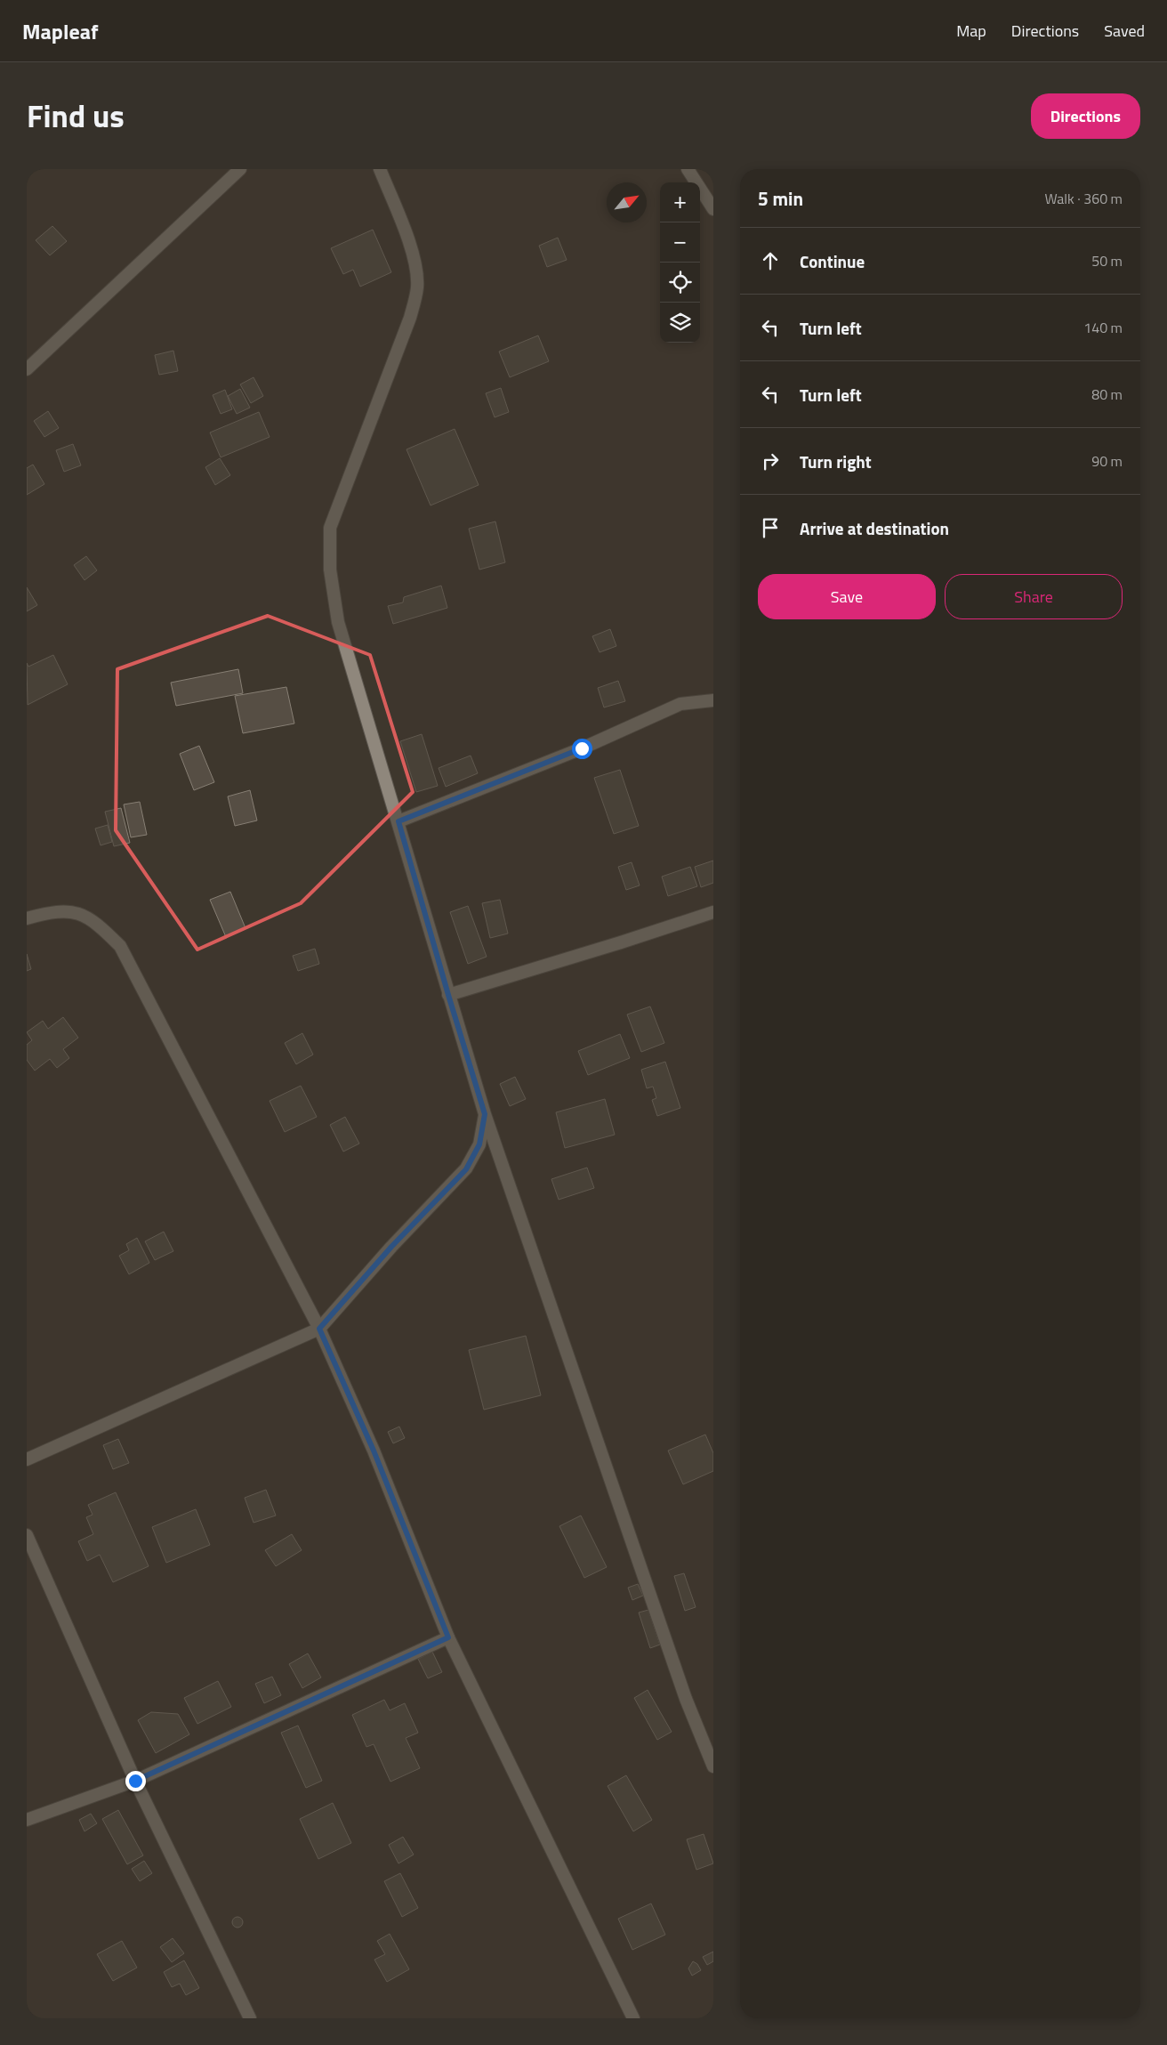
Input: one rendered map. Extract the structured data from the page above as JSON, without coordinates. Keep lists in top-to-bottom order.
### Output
{
  "north": "top right",
  "page": {
    "header": "Mapleaf",
    "nav": ["Map", "Directions", "Saved"],
    "title": "Find us",
    "buttons": [
      "Directions",
      ["Save", "Share"]
    ],
    "heading": ["5 min", "Walk · 360 m"],
    "map_buttons": ["+", "−"],
    "list": [
      ["Continue", "50 m"],
      ["Turn left", "140 m"],
      ["Turn left", "80 m"],
      ["Turn right", "90 m"],
      "Arrive at destination"
    ]
  }
}
